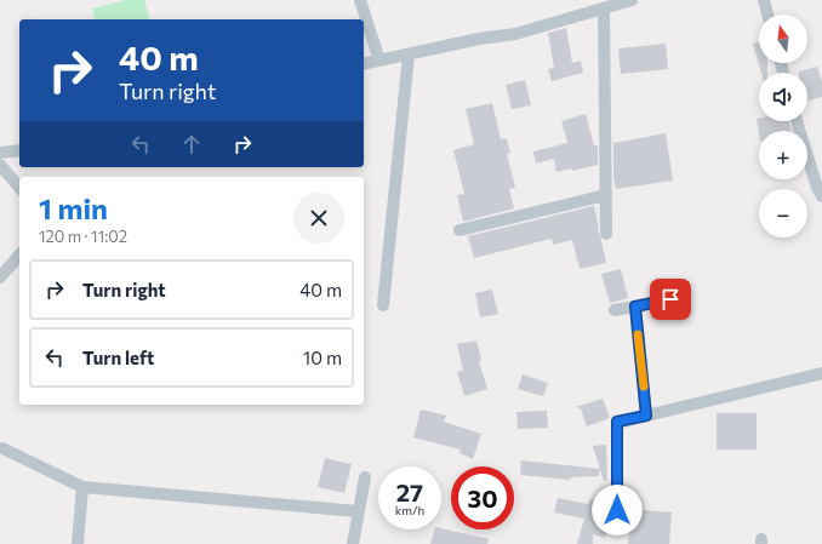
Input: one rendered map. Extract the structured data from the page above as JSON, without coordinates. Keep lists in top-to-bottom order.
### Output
{
  "north": "top",
  "page": {
    "map_buttons": ["+", "−"],
    "turn": ["40 m", "Turn right"],
    "heading": ["1 min", "120 m · 11:02"],
    "list": [
      {
        "name": "Turn right",
        "value": "40 m"
      },
      {
        "name": "Turn left",
        "value": "10 m"
      }
    ],
    "speed": "27 km/h",
    "limit": "30"
  }
}
